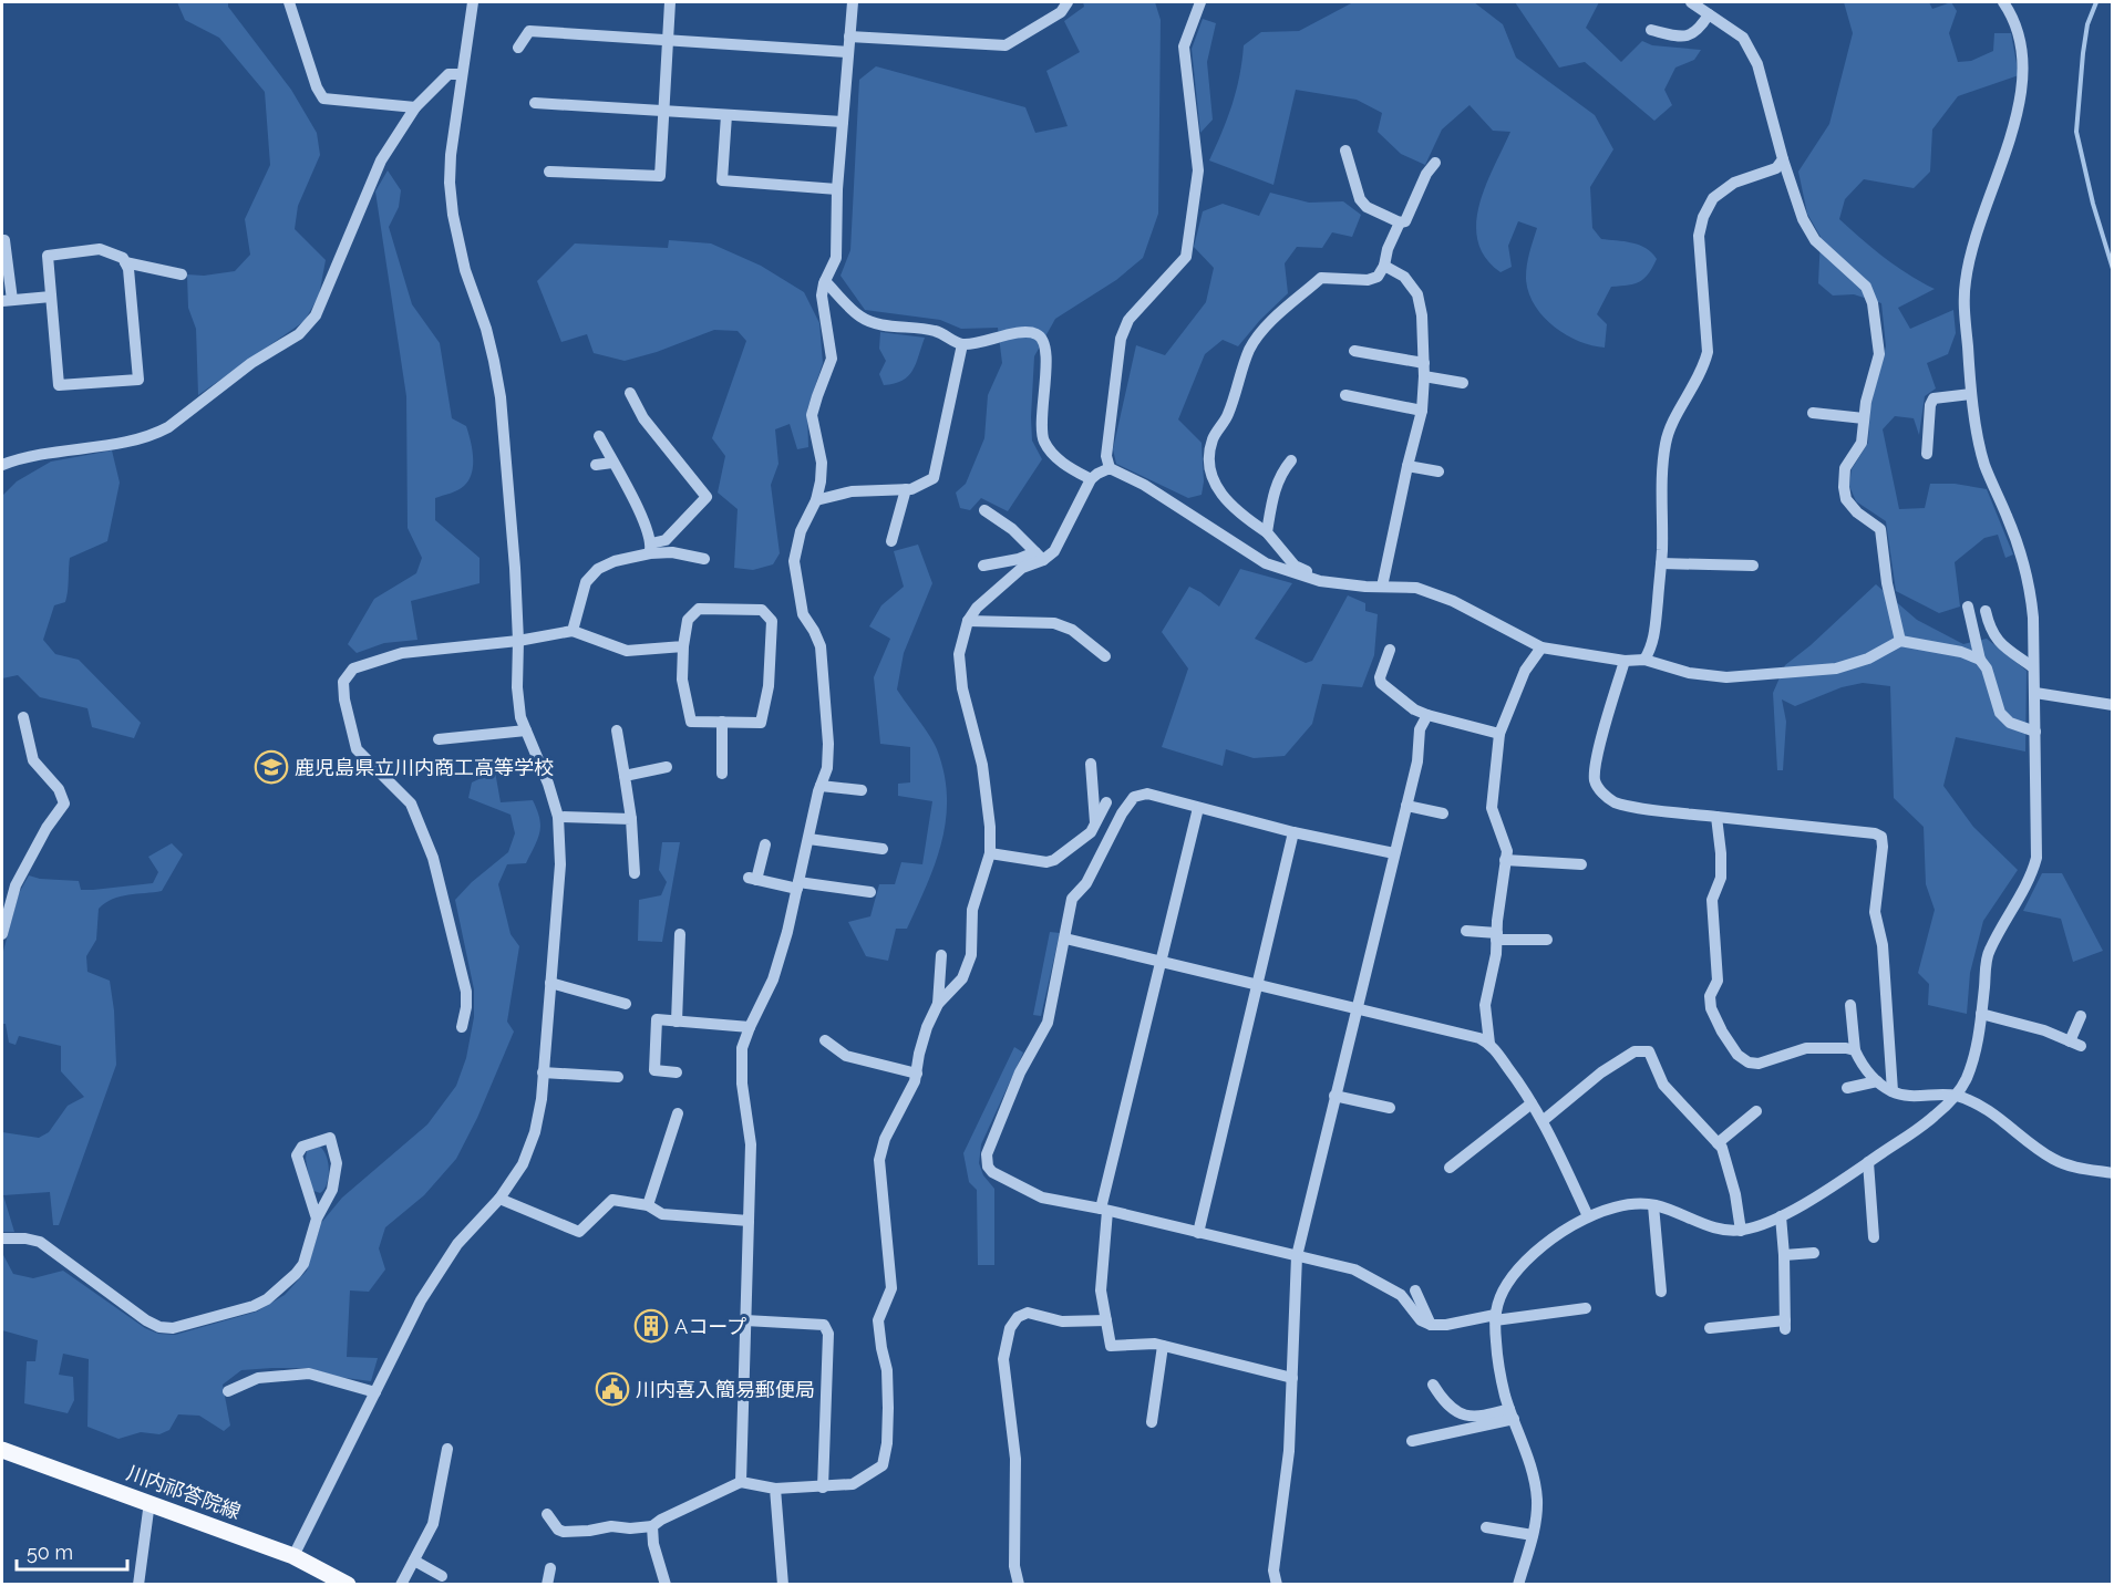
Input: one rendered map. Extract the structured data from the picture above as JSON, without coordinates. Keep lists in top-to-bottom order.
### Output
{
  "streets": {
    "main road": ["川内祁答院線"]
  },
  "places": {
    "school or university": ["鹿児島県立川内商工高等学校"],
    "building": ["Aコープ"],
    "public building": ["川内喜入簡易郵便局"]
  },
  "scale_bar": "50 m"
}
